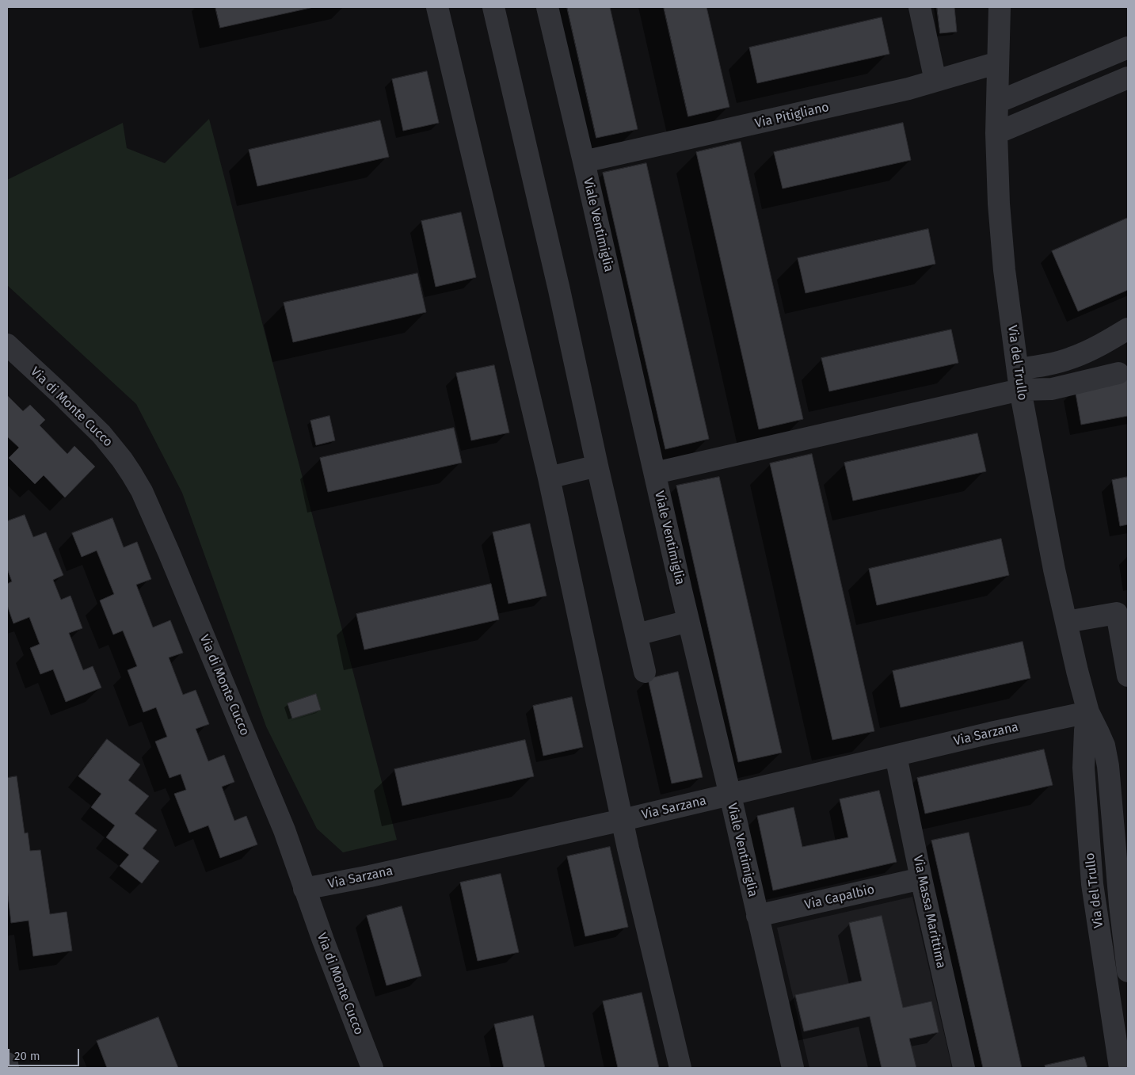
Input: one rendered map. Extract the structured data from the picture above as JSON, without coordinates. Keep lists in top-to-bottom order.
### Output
{
  "streets": {
    "street": [
      "Via Pitigliano",
      "Viale Ventimiglia",
      "Via del Trullo",
      "Via di Monte Cucco",
      "Via Sarzana",
      "Via Capalbio",
      "Via Massa Marittima"
    ]
  },
  "crossings": [
    ["Via Pitigliano", "Viale Ventimiglia"],
    ["Via Pitigliano", "Via del Trullo"],
    ["Viale Ventimiglia", "Via Sarzana"],
    ["Viale Ventimiglia", "Via Capalbio"],
    ["Via del Trullo", "Via Sarzana"],
    ["Via di Monte Cucco", "Via Sarzana"],
    ["Via Sarzana", "Via Massa Marittima"],
    ["Via Capalbio", "Via Massa Marittima"]
  ],
  "scale_bar": "20 m"
}
